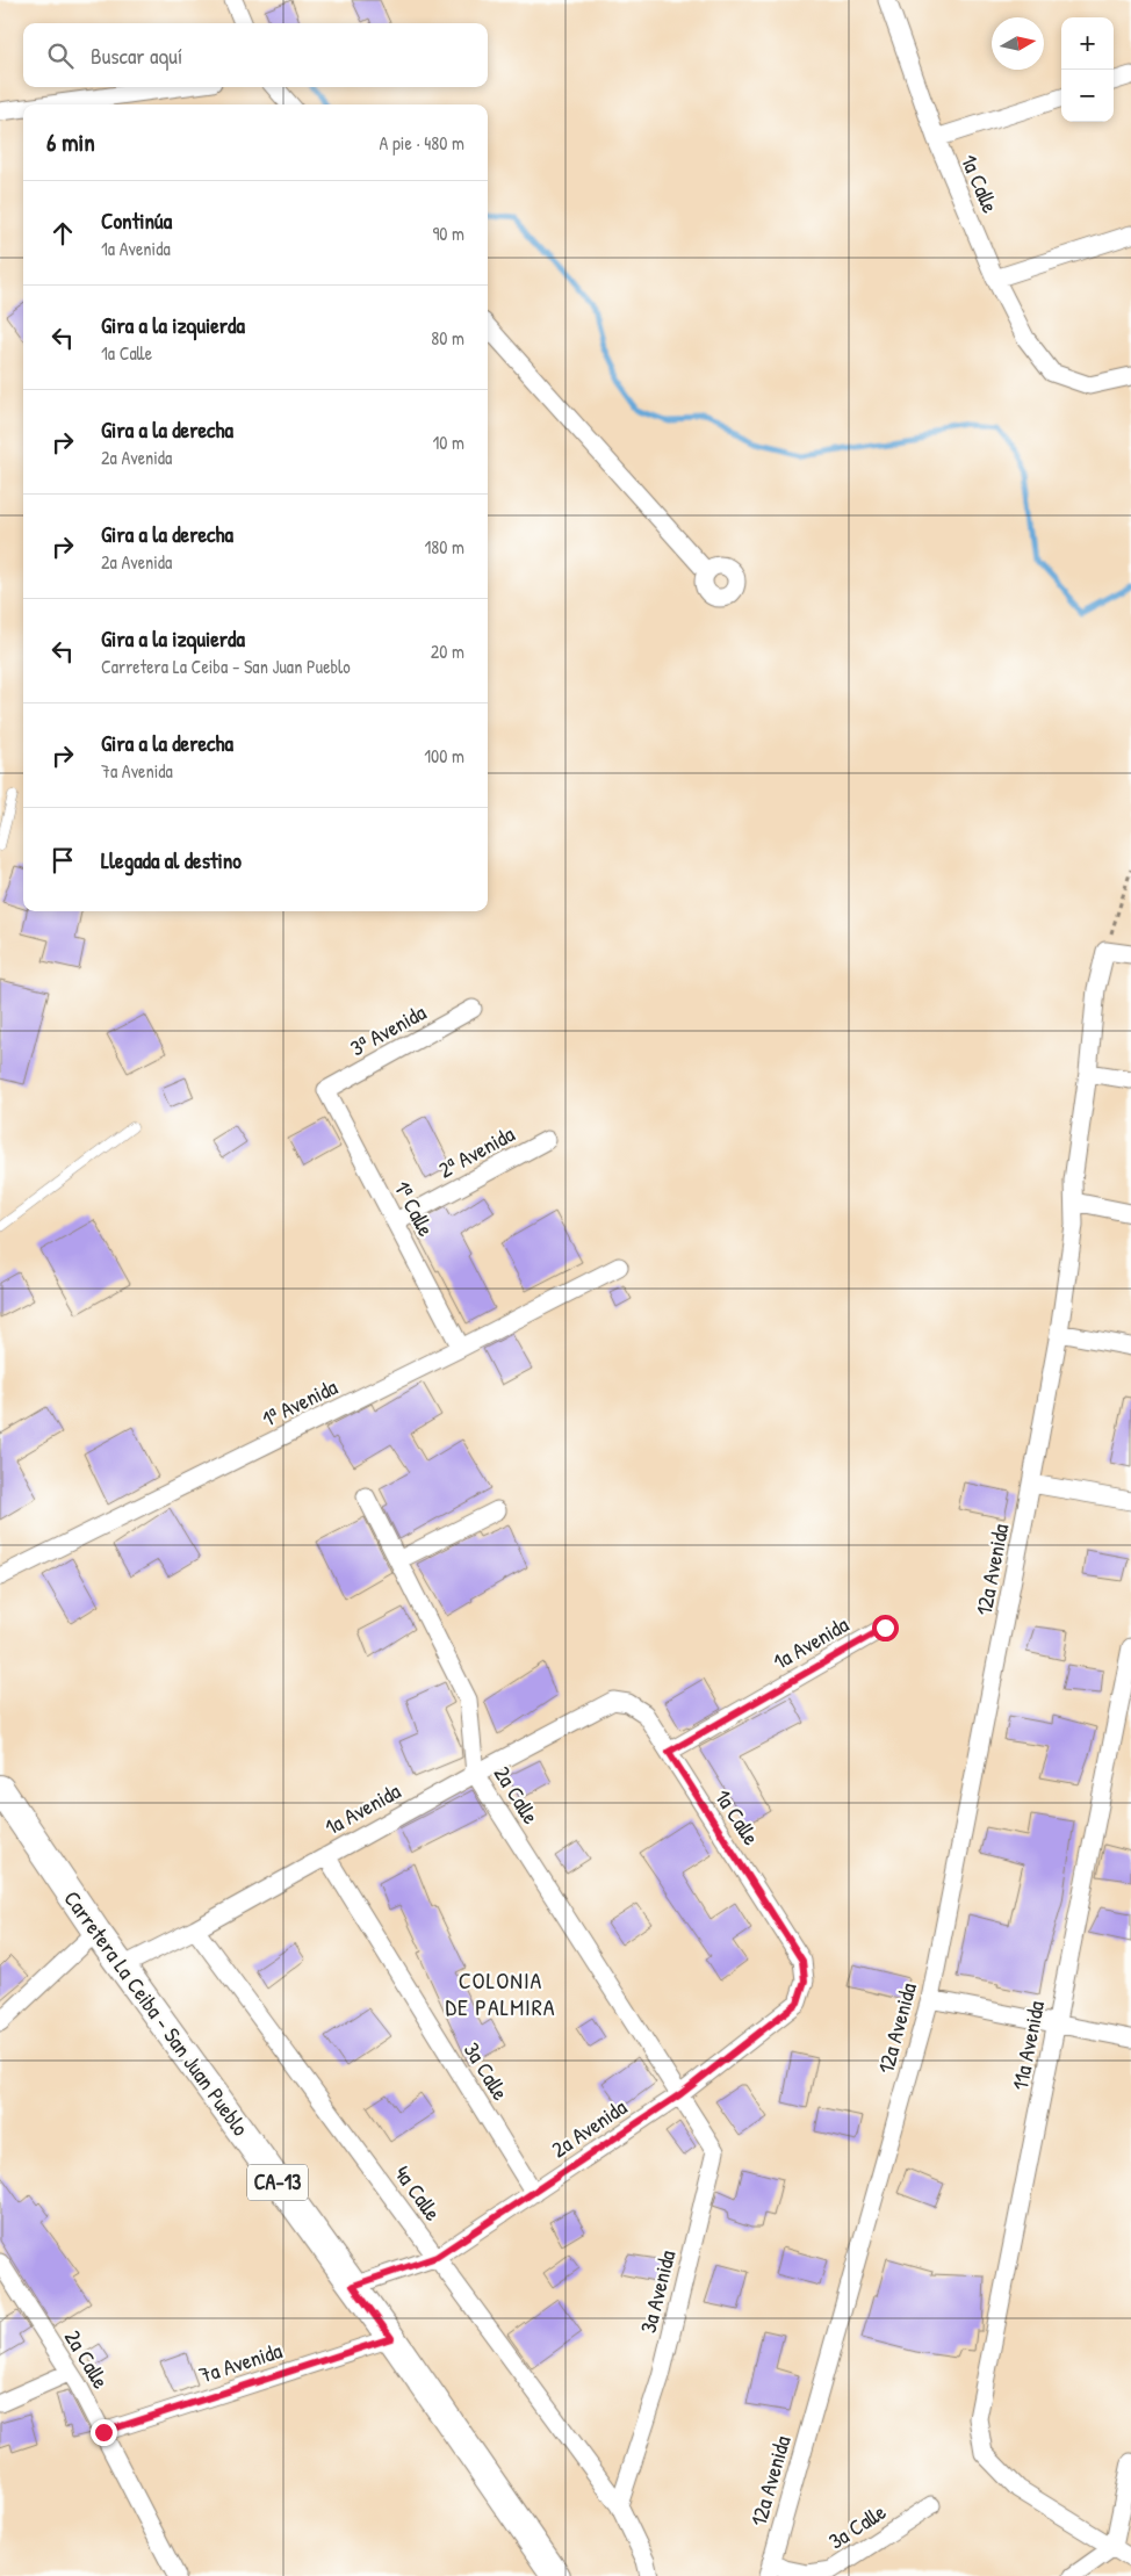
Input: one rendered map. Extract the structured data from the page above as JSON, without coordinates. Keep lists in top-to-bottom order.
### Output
{
  "streets": {
    "main road": ["Carretera La Ceiba - San Juan Pueblo", "CA-13"],
    "street": [
      "1a Calle",
      "3ª Avenida",
      "2ª Avenida",
      "1ª Calle",
      "1ª Avenida",
      "12a Avenida",
      "1a Avenida",
      "2a Calle",
      "11a Avenida",
      "3a Calle",
      "2a Avenida",
      "4a Calle",
      "3a Avenida",
      "7a Avenida"
    ]
  },
  "crossings": [
    ["1a Calle", "1a Avenida"],
    ["1a Calle", "2a Avenida"],
    ["3ª Avenida", "1ª Calle"],
    ["2ª Avenida", "1ª Calle"],
    ["1ª Calle", "1ª Avenida"],
    ["12a Avenida", "3a Calle"],
    ["1a Avenida", "2a Calle"],
    ["1a Avenida", "Carretera La Ceiba - San Juan Pueblo"],
    ["1a Avenida", "3a Calle"],
    ["1a Avenida", "4a Calle"],
    ["2a Calle", "2a Avenida"],
    ["2a Calle", "3a Avenida"],
    ["2a Calle", "7a Avenida"],
    ["Carretera La Ceiba - San Juan Pueblo", "2a Avenida"],
    ["Carretera La Ceiba - San Juan Pueblo", "7a Avenida"],
    ["3a Calle", "2a Avenida"],
    ["2a Avenida", "4a Calle"],
    ["2a Avenida", "3a Avenida"],
    ["4a Calle", "3a Avenida"]
  ],
  "districts": ["COLONIA DE PALMIRA"],
  "north": "right",
  "page": {
    "map_buttons": ["+", "−"],
    "search": "Buscar aquí",
    "heading": ["6 min", "A pie · 480 m"],
    "list": [
      ["Continúa", "1a Avenida", "90 m"],
      ["Gira a la izquierda", "1a Calle", "80 m"],
      ["Gira a la derecha", "2a Avenida", "10 m"],
      ["Gira a la derecha", "2a Avenida", "180 m"],
      ["Gira a la izquierda", "Carretera La Ceiba - San Juan Pueblo", "20 m"],
      ["Gira a la derecha", "7a Avenida", "100 m"],
      "Llegada al destino"
    ]
  }
}
